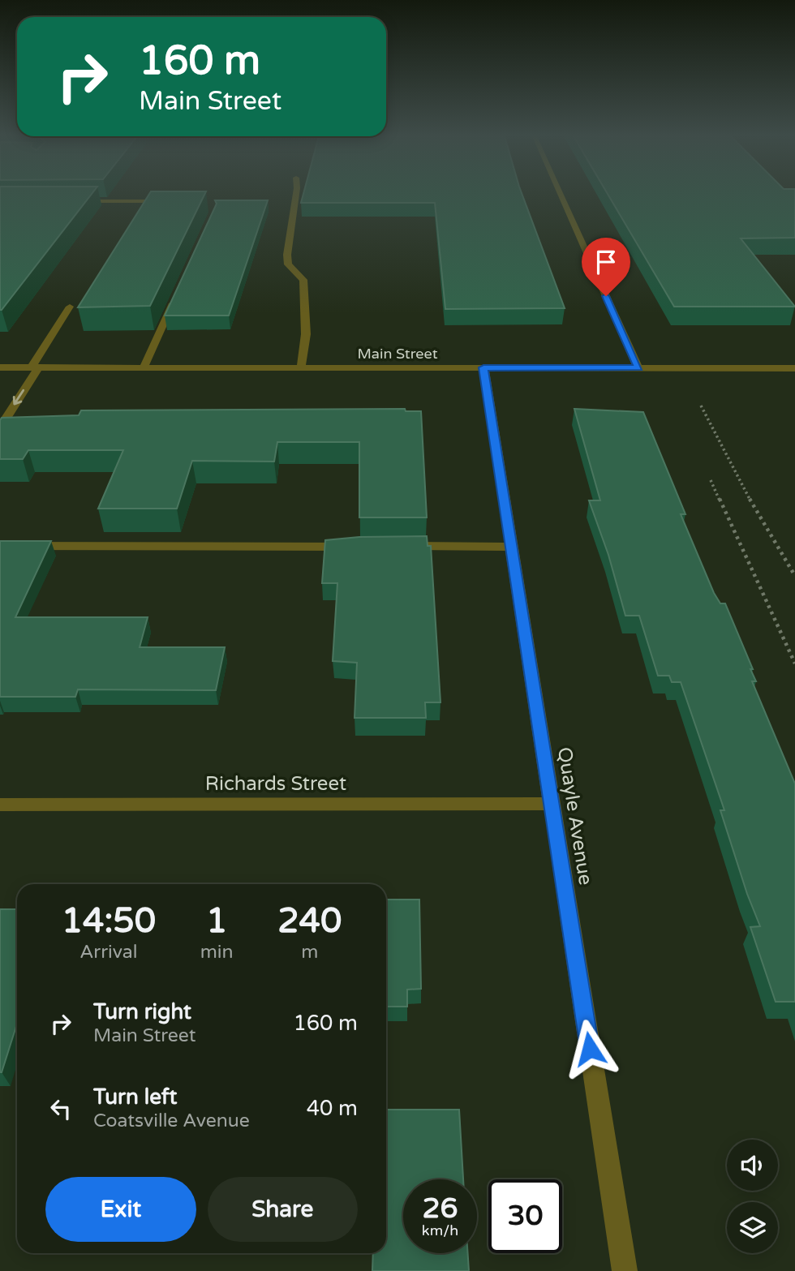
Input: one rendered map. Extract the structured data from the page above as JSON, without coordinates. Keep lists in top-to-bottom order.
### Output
{
  "streets": {
    "street": ["Main Street", "Richards Street", "Quayle Avenue"]
  },
  "crossings": [
    ["Main Street", "Quayle Avenue"],
    ["Richards Street", "Quayle Avenue"]
  ],
  "page": {
    "turn": ["160 m", "Main Street"],
    "eta": [
      "14:50",
      "Arrival",
      "1",
      "min",
      "240",
      "m"
    ],
    "list": [
      {
        "name": "Turn right",
        "note": "Main Street",
        "value": "160 m"
      },
      {
        "name": "Turn left",
        "note": "Coatsville Avenue",
        "value": "40 m"
      }
    ],
    "buttons": ["Exit", "Share"],
    "speed": "26 km/h",
    "limit": "30"
  }
}
